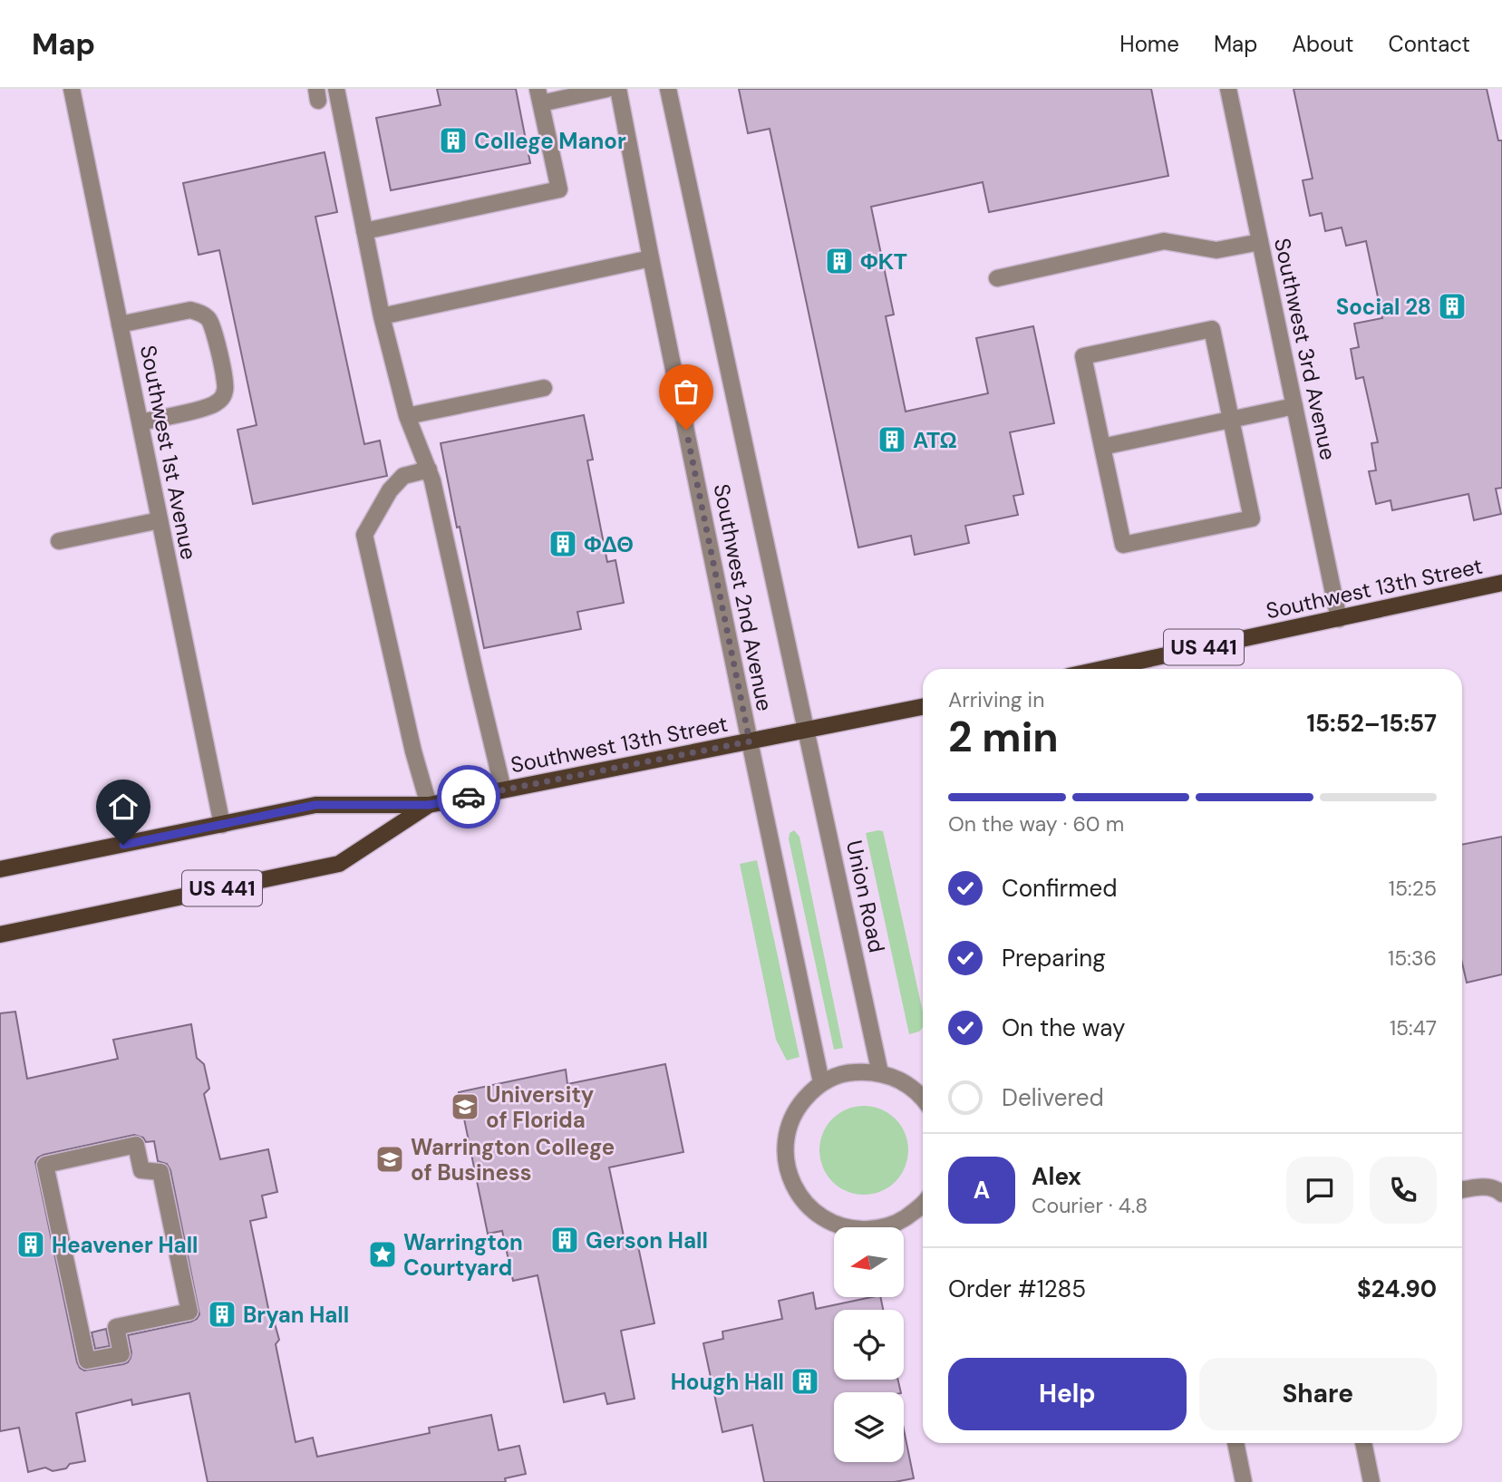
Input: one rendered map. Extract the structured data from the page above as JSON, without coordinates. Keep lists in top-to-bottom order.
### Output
{
  "streets": {
    "main road": ["Southwest 13th Street", "US 441"],
    "street": [
      "Southwest 3rd Avenue",
      "Southwest 1st Avenue",
      "Southwest 2nd Avenue",
      "Union Road"
    ]
  },
  "crossings": [
    ["Southwest 3rd Avenue", "Southwest 13th Street"],
    ["Southwest 1st Avenue", "Southwest 13th Street"],
    ["Southwest 13th Street", "Southwest 2nd Avenue"],
    ["Southwest 13th Street", "Union Road"],
    ["Southwest 2nd Avenue", "Union Road"]
  ],
  "places": {
    "building": [
      "College Manor",
      "ΦΚΤ",
      "Social 28",
      "ΑΤΩ",
      "ΦΔΘ",
      "Gerson Hall",
      "Heavener Hall",
      "Bryan Hall",
      "Hough Hall"
    ],
    "school or university": ["University of Florida", "Warrington College of Business"],
    "place": ["Warrington Courtyard"]
  },
  "north": "left",
  "page": {
    "header": "Map",
    "nav": [
      "Home",
      "Map",
      "About",
      "Contact"
    ],
    "heading": ["2 min", "Arriving in", "15:52–15:57"],
    "panel": [
      "Alex",
      "Courier · 4.8",
      "Order #1285",
      "$24.90"
    ],
    "bar": "On the way · 60 m",
    "list": [
      ["Confirmed", "15:25"],
      ["Preparing", "15:36"],
      ["On the way", "15:47"],
      "Delivered"
    ],
    "round": "A",
    "buttons": ["Help", "Share"]
  }
}
